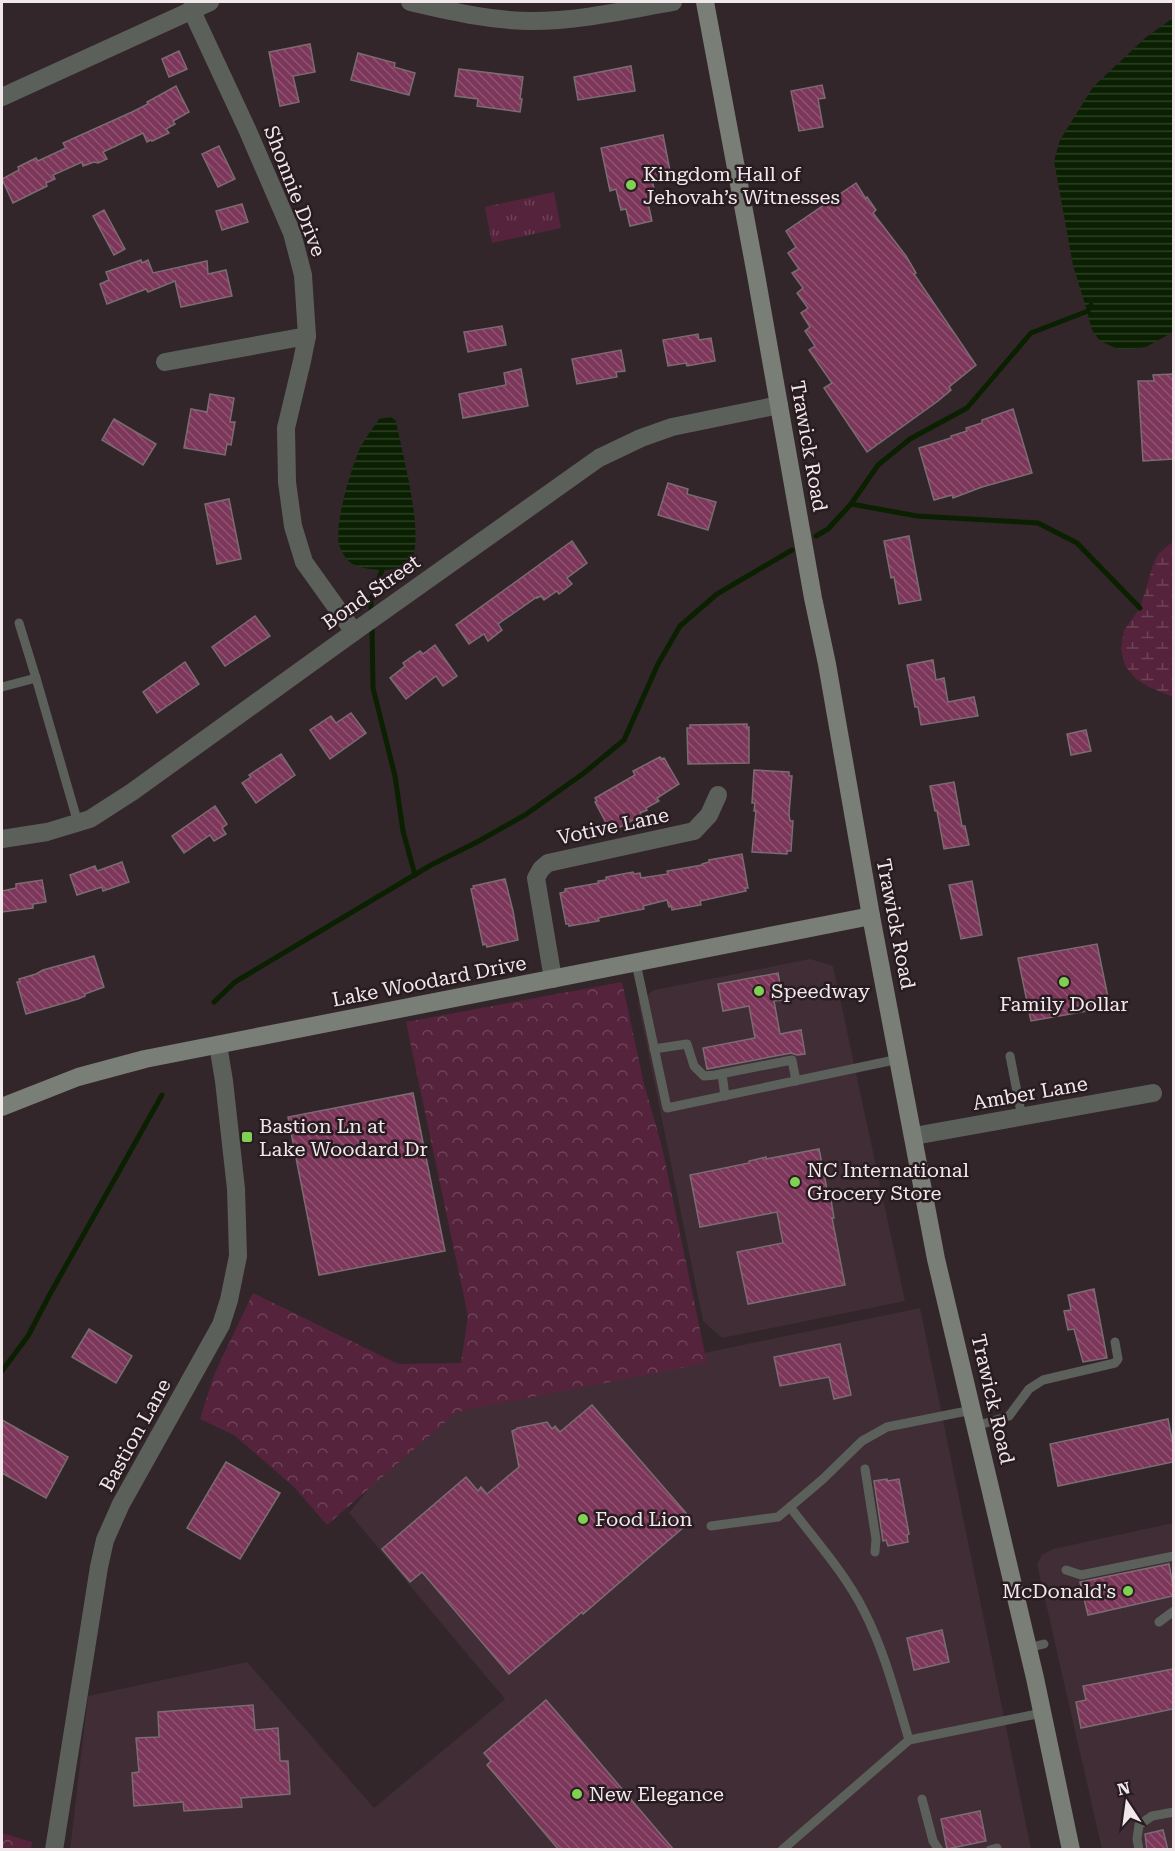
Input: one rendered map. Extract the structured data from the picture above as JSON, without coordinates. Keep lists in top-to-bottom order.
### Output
{
  "streets": {
    "street": [
      "Shonnie Drive",
      "Trawick Road",
      "Bond Street",
      "Votive Lane",
      "Lake Woodard Drive",
      "Amber Lane",
      "Bastion Lane"
    ]
  },
  "crossings": [
    ["Shonnie Drive", "Bond Street"],
    ["Trawick Road", "Bond Street"],
    ["Trawick Road", "Lake Woodard Drive"],
    ["Trawick Road", "Amber Lane"],
    ["Votive Lane", "Lake Woodard Drive"],
    ["Lake Woodard Drive", "Bastion Lane"]
  ],
  "places": {
    "other": [
      "Kingdom Hall of Jehovah’s Witnesses",
      "Family Dollar",
      "Speedway",
      "NC International Grocery Store",
      "Food Lion",
      "McDonald's",
      "New Elegance"
    ],
    "transit": ["Bastion Ln at Lake Woodard Dr"]
  },
  "north": "top"
}
